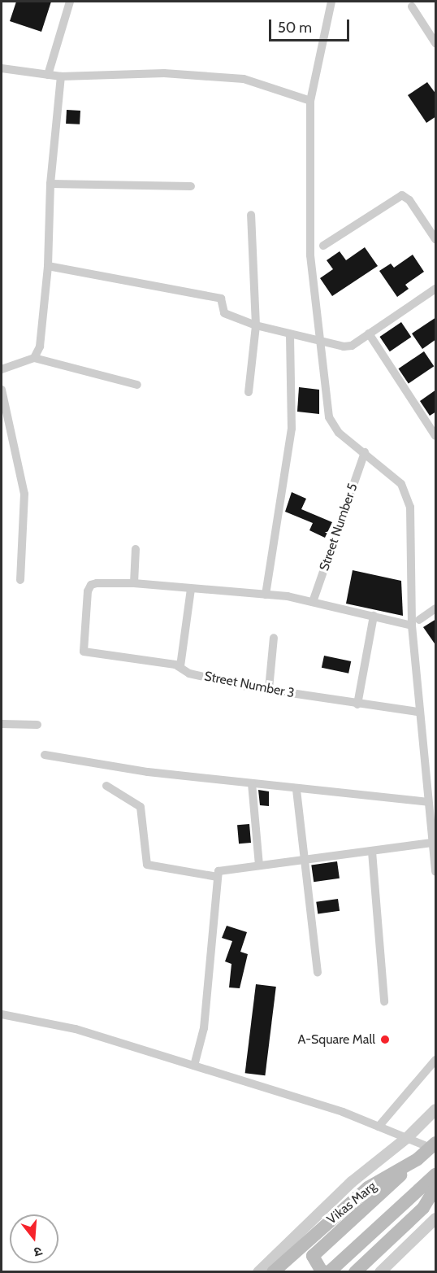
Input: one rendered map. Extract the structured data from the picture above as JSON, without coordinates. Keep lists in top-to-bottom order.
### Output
{
  "streets": {
    "main road": ["Vikas Marg"],
    "street": ["Street Number 5", "Street Number 3"]
  },
  "places": ["A-Square Mall"],
  "scale_bar": "50 m",
  "north": "bottom"
}
